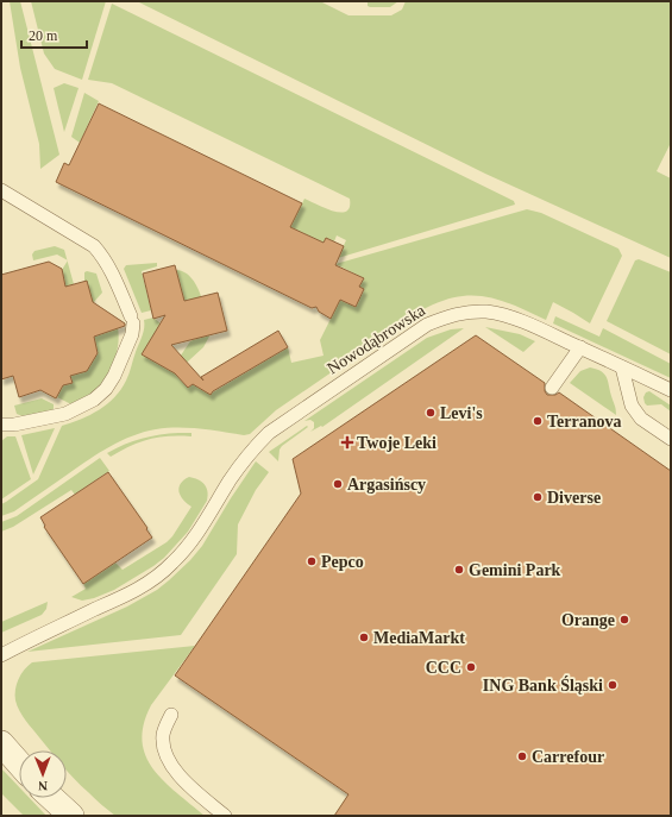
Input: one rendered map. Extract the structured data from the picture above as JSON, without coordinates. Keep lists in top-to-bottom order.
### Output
{
  "streets": {
    "lane": ["Nowodąbrowska"]
  },
  "places": {
    "other": [
      "Levi's",
      "Terranova",
      "Argasińscy",
      "Diverse",
      "Pepco",
      "Gemini Park",
      "Orange",
      "MediaMarkt",
      "CCC",
      "ING Bank Śląski",
      "Carrefour"
    ],
    "health": ["Twoje Leki"]
  },
  "scale_bar": "20 m",
  "north": "bottom"
}
